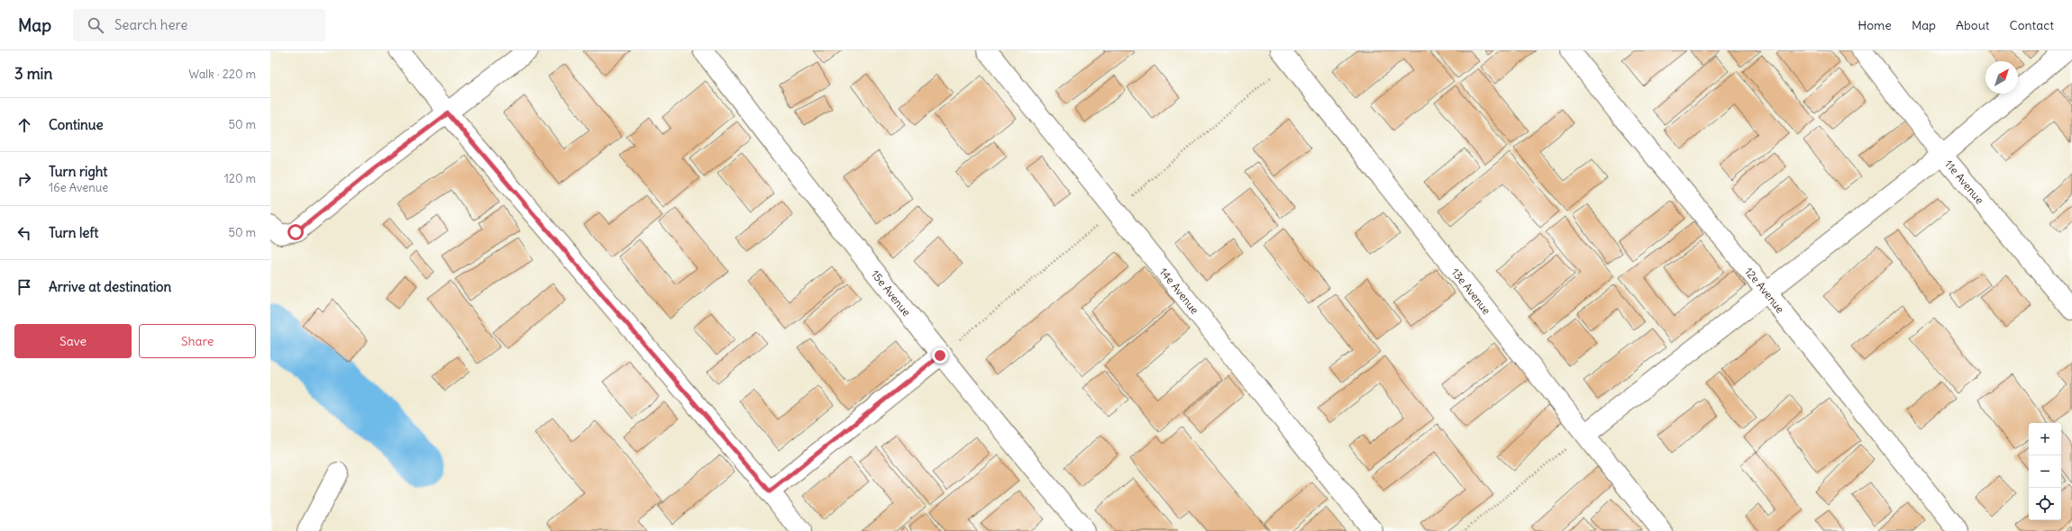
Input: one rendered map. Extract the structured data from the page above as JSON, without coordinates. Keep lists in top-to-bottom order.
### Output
{
  "streets": {
    "street": [
      "11e Avenue",
      "12e Avenue",
      "14e Avenue",
      "13e Avenue",
      "15e Avenue"
    ]
  },
  "north": "top right",
  "page": {
    "header": "Map",
    "search": "Search here",
    "nav": [
      "Home",
      "Map",
      "About",
      "Contact"
    ],
    "heading": ["3 min", "Walk · 220 m"],
    "list": [
      ["Continue", "50 m"],
      ["Turn right", "16e Avenue", "120 m"],
      ["Turn left", "50 m"],
      "Arrive at destination"
    ],
    "buttons": ["Save", "Share"],
    "map_buttons": ["+", "−"]
  }
}
